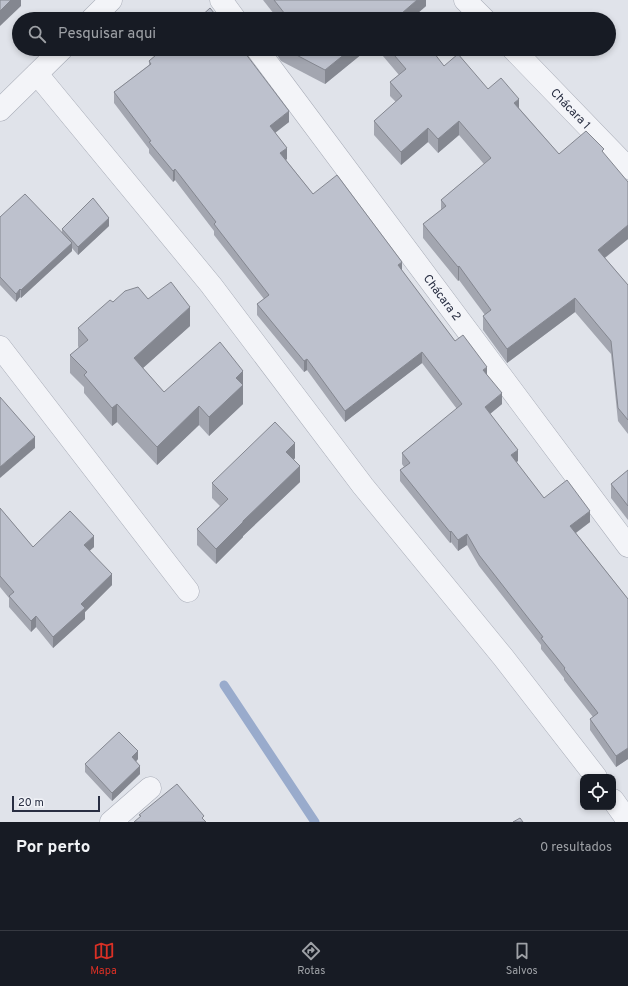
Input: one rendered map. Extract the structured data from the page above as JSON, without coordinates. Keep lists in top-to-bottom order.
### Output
{
  "streets": {
    "street": ["Chácara 1", "Chácara 2"]
  },
  "scale_bar": "20 m",
  "page": {
    "search": "Pesquisar aqui",
    "scale": "20 m",
    "heading": ["Por perto", "0 resultados"],
    "nav": ["Mapa", "Rotas", "Salvos"]
  }
}
